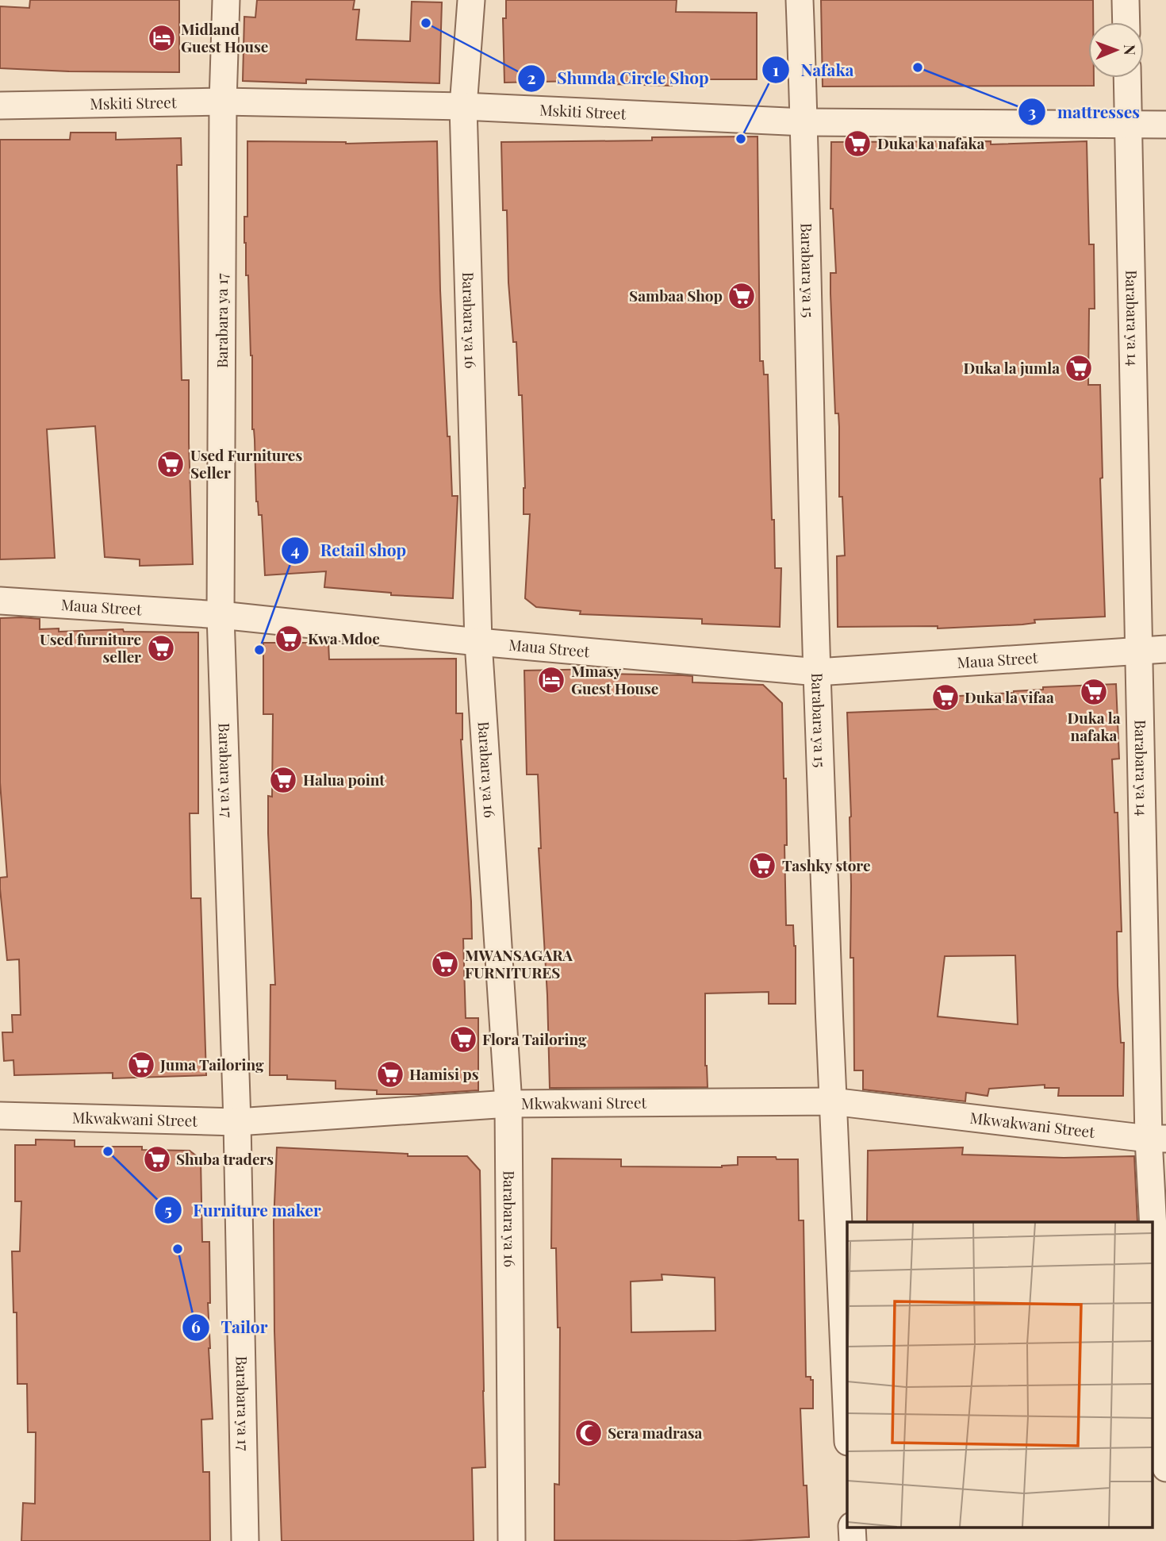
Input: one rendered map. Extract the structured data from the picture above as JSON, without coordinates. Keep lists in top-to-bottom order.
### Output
{
  "streets": {
    "street": [
      "Mskiti Street",
      "Barabara ya 15",
      "Barabara ya 14",
      "Barabara ya 17",
      "Barabara ya 16",
      "Maua Street",
      "Mkwakwani Street"
    ]
  },
  "crossings": [
    ["Mskiti Street", "Barabara ya 15"],
    ["Mskiti Street", "Barabara ya 14"],
    ["Mskiti Street", "Barabara ya 17"],
    ["Mskiti Street", "Barabara ya 16"],
    ["Barabara ya 15", "Maua Street"],
    ["Barabara ya 15", "Mkwakwani Street"],
    ["Barabara ya 14", "Maua Street"],
    ["Barabara ya 14", "Mkwakwani Street"],
    ["Barabara ya 17", "Maua Street"],
    ["Barabara ya 17", "Mkwakwani Street"],
    ["Barabara ya 16", "Maua Street"],
    ["Barabara ya 16", "Mkwakwani Street"]
  ],
  "places": {
    "other": [
      "Shunda Circle Shop",
      "mattresses",
      "Nafaka",
      "Retail shop",
      "Furniture maker",
      "Tailor"
    ],
    "hotel": ["Midland Guest House", "Mmasy Guest House"],
    "supermarket": [
      "Duka ka nafaka",
      "Sambaa Shop",
      "Duka la jumla",
      "Used Furnitures Seller",
      "Kwa Mdoe",
      "Used furniture seller",
      "Duka la nafaka",
      "Duka la vifaa",
      "Halua point",
      "Tashky store",
      "MWANSAGARA FURNITURES",
      "Flora Tailoring",
      "Juma Tailoring",
      "Hamisi ps",
      "Shuba traders"
    ],
    "mosque": ["Sera madrasa"]
  },
  "north": "right"
}
